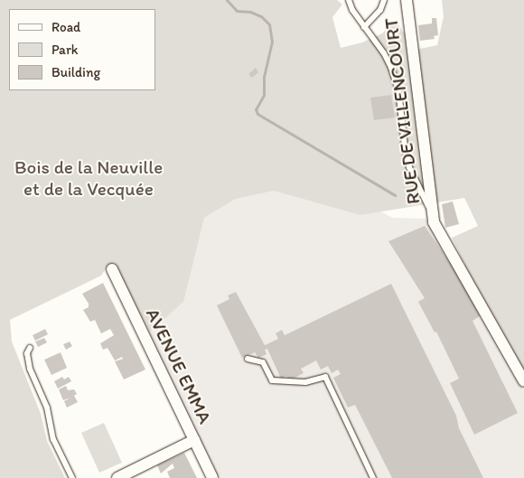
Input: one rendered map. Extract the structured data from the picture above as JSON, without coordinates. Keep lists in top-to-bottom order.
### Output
{
  "streets": {
    "street": ["RUE DE VILLENCOURT", "AVENUE EMMA"]
  },
  "parks": ["Bois de la Neuville et de la Vecquée"],
  "legend": ["Road", "Park", "Building"]
}
